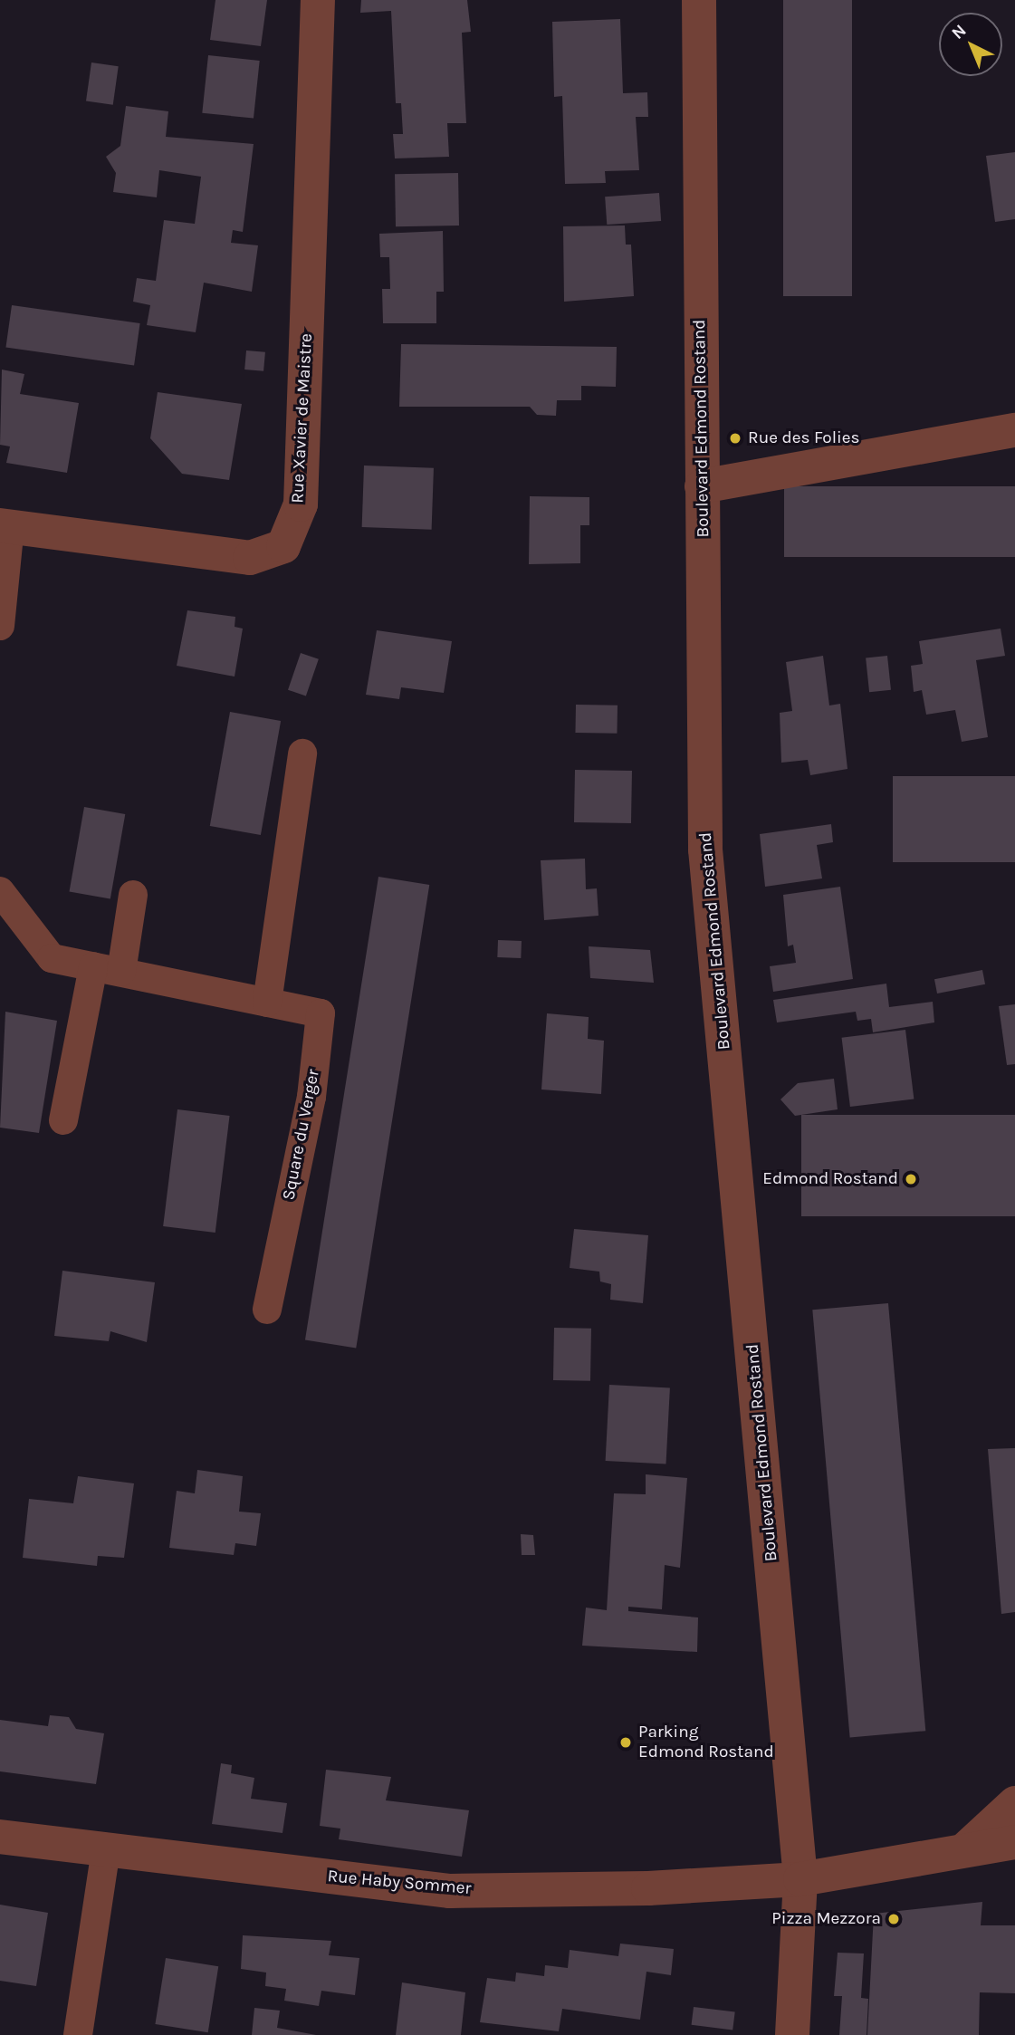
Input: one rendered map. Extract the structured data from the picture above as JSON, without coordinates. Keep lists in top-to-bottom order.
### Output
{
  "streets": {
    "street": ["Rue Xavier de Maistre", "Boulevard Edmond Rostand", "Rue Haby Sommer"],
    "lane": ["Square du Verger"]
  },
  "crossings": [
    ["Boulevard Edmond Rostand", "Rue Haby Sommer"]
  ],
  "places": [
    "Rue des Folies",
    "Edmond Rostand",
    "Parking Edmond Rostand",
    "Pizza Mezzora"
  ],
  "north": "top left"
}
